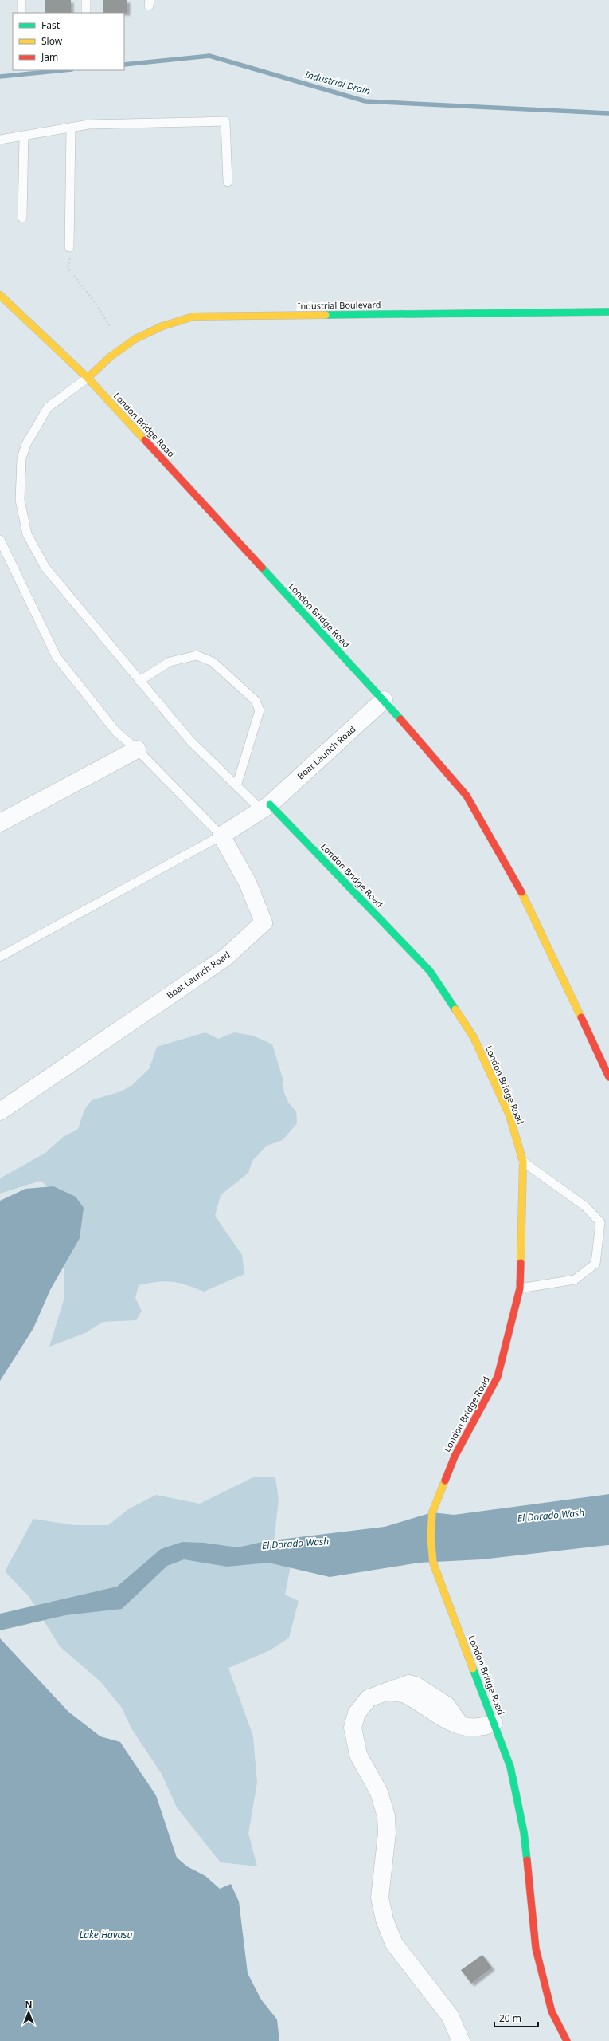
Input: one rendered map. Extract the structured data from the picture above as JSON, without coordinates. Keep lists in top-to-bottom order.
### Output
{
  "streets": {
    "street": ["Industrial Boulevard", "London Bridge Road", "Boat Launch Road"]
  },
  "crossings": [
    ["Industrial Boulevard", "London Bridge Road"],
    ["London Bridge Road", "Boat Launch Road"]
  ],
  "water": ["Industrial Drain", "El Dorado Wash", "Lake Havasu"],
  "legend": ["Fast", "Slow", "Jam"],
  "scale_bar": "20 m",
  "north": "top"
}
